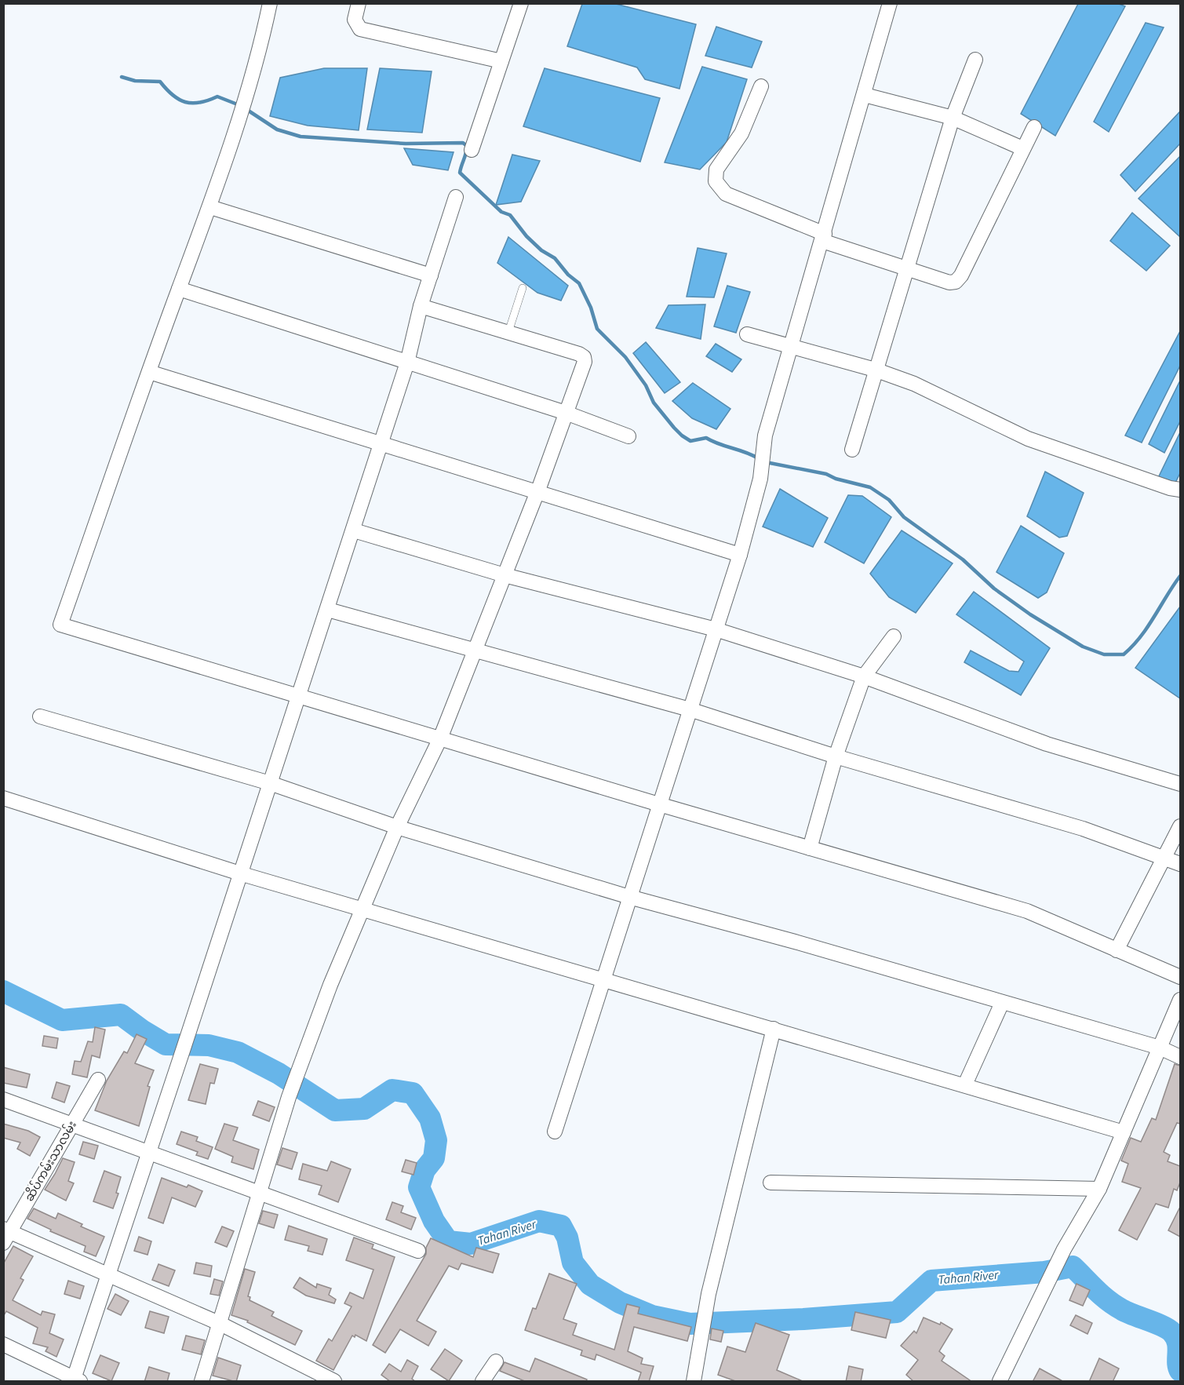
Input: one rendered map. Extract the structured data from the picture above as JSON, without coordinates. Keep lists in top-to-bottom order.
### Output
{
  "streets": {
    "street": ["ဆိပ်ကမ်းသာလမ်း"]
  },
  "water": ["Tahan River"]
}
